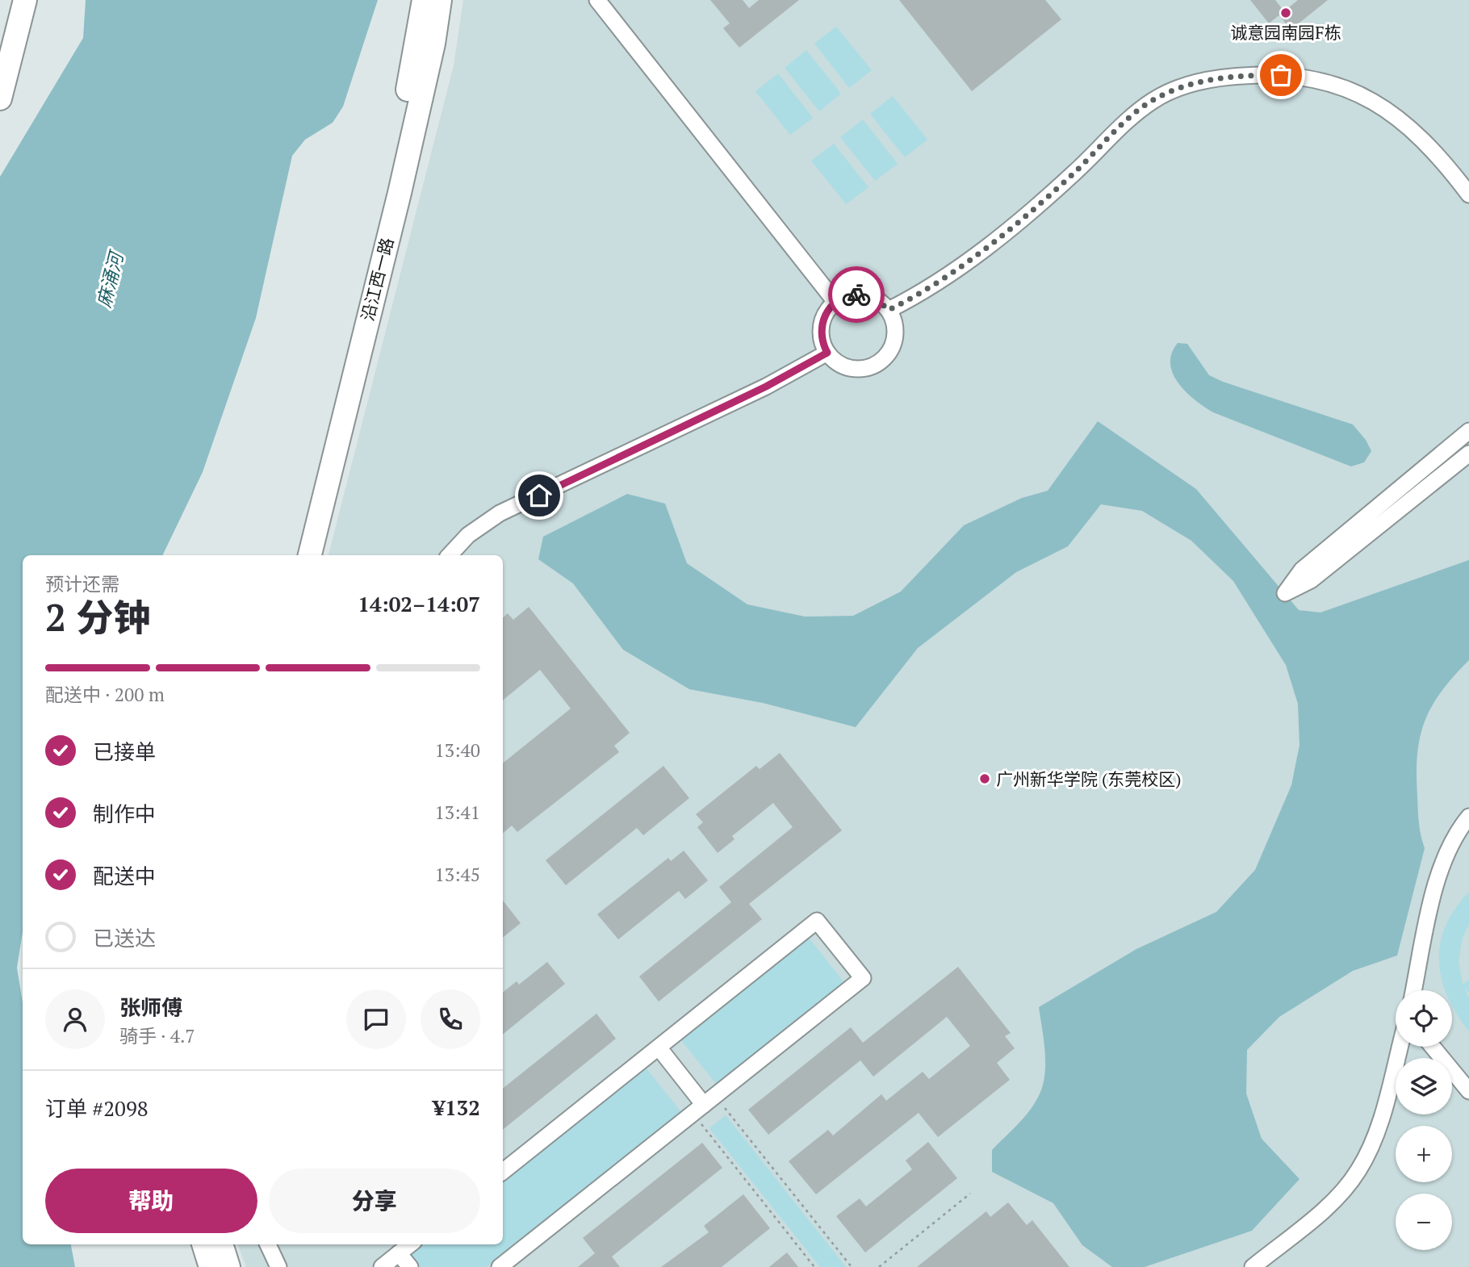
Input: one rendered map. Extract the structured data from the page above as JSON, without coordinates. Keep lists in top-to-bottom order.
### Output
{
  "streets": {
    "street": ["沿江西一路"]
  },
  "water": ["麻涌河"],
  "places": ["诚意园南园F栋", "广州新华学院 (东莞校区)"],
  "page": {
    "heading": ["2 分钟", "预计还需", "14:02–14:07"],
    "panel": [
      "张师傅",
      "骑手 · 4.7",
      "订单 #2098",
      "¥132"
    ],
    "bar": "配送中 · 200 m",
    "list": [
      ["已接单", "13:40"],
      ["制作中", "13:41"],
      ["配送中", "13:45"],
      "已送达"
    ],
    "map_buttons": ["+", "−"],
    "buttons": ["帮助", "分享"]
  }
}
